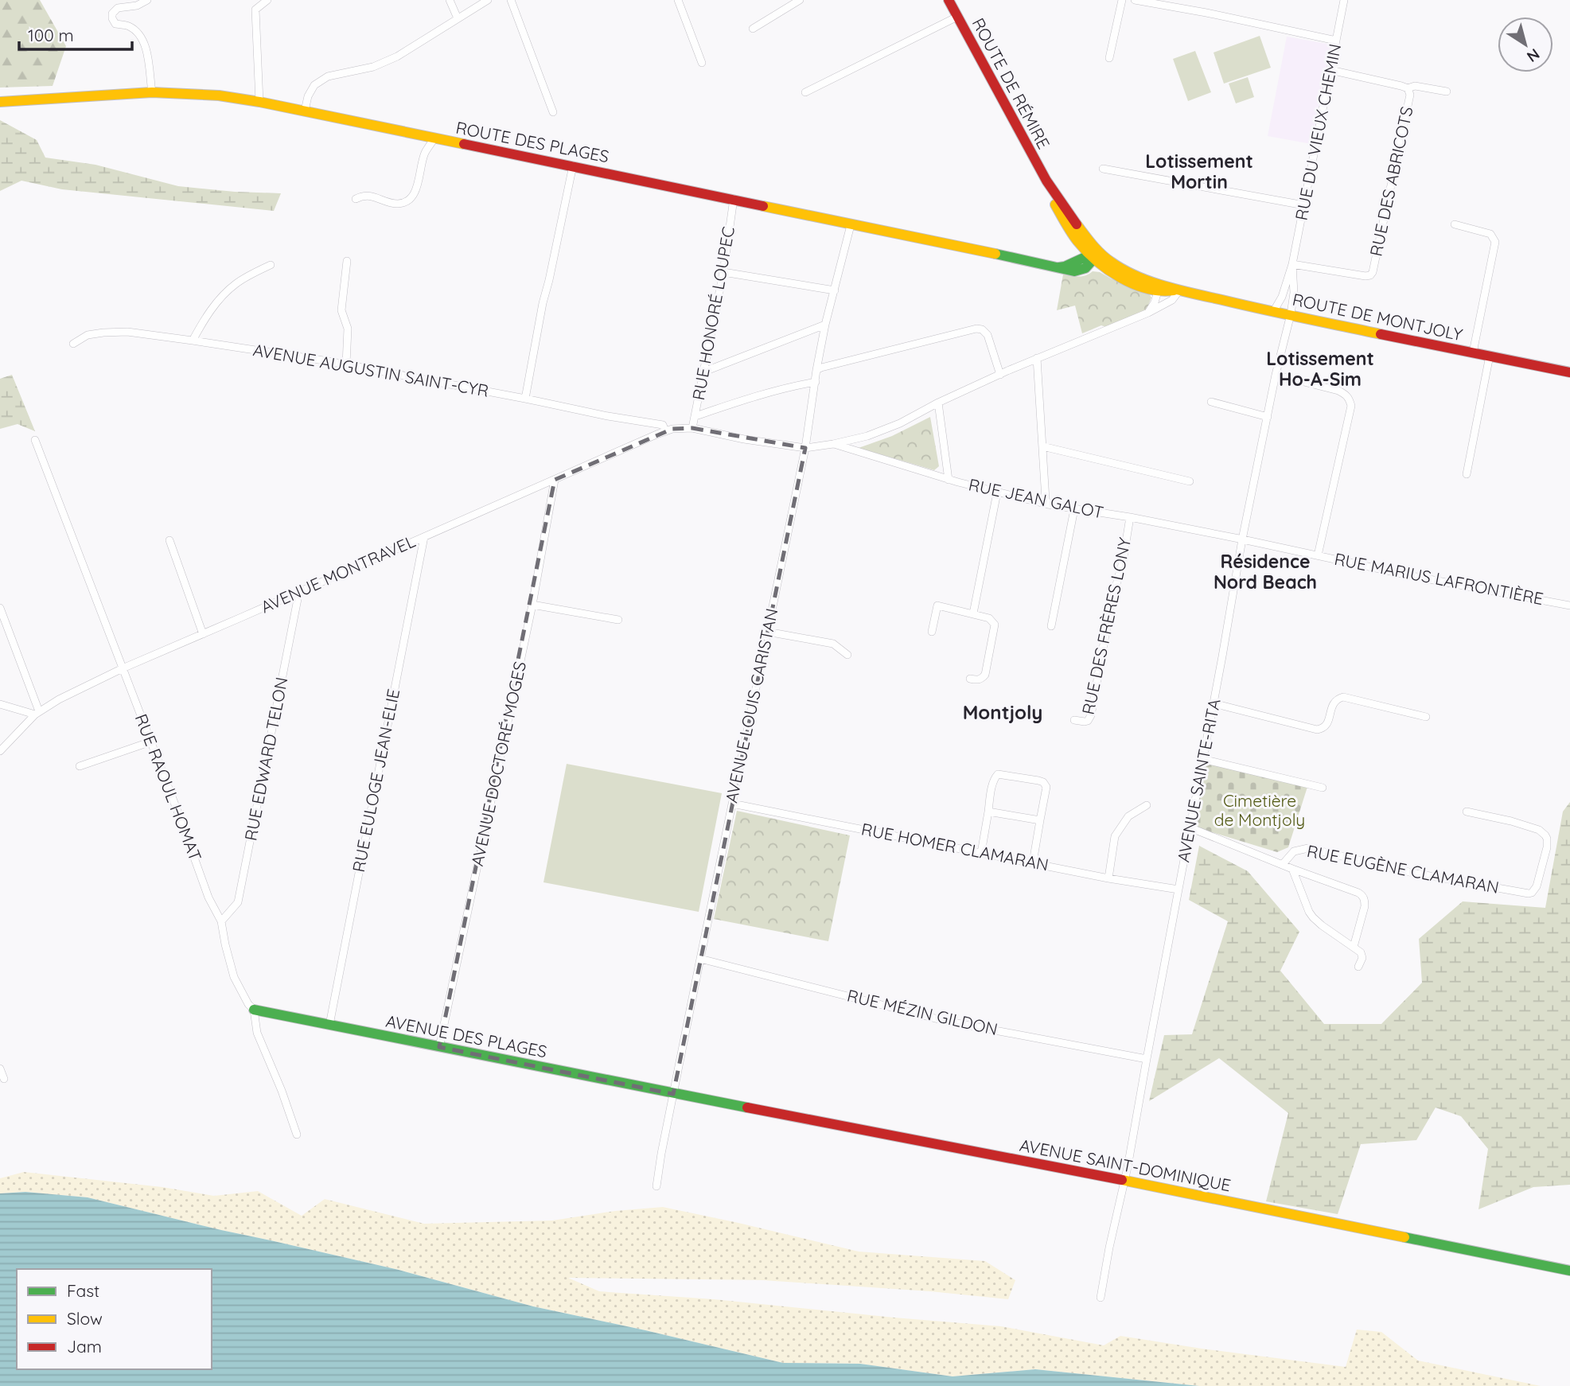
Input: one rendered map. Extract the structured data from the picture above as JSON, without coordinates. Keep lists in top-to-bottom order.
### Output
{
  "streets": {
    "street": [
      "ROUTE DE RÉMIRE",
      "RUE DU VIEUX CHEMIN",
      "ROUTE DES PLAGES",
      "RUE DES ABRICOTS",
      "RUE HONORÉ LOUPEC",
      "ROUTE DE MONTJOLY",
      "AVENUE AUGUSTIN SAINT-CYR",
      "RUE JEAN GALOT",
      "AVENUE MONTRAVEL",
      "RUE MARIUS LAFRONTIÈRE",
      "RUE DES FRÈRES LONY",
      "AVENUE LOUIS CARISTAN",
      "RUE EDWARD TELON",
      "AVENUE DOCTORÉ MOGES",
      "RUE EULOGE JEAN-ELIE",
      "AVENUE SAINTE-RITA",
      "RUE RAOUL HOMAT",
      "RUE HOMER CLAMARAN",
      "RUE EUGÈNE CLAMARAN",
      "RUE MÉZIN GILDON",
      "AVENUE DES PLAGES",
      "AVENUE SAINT-DOMINIQUE"
    ]
  },
  "crossings": [
    ["ROUTE DE RÉMIRE", "ROUTE DES PLAGES"],
    ["ROUTE DE RÉMIRE", "ROUTE DE MONTJOLY"],
    ["ROUTE DE RÉMIRE", "AVENUE MONTRAVEL"],
    ["RUE DU VIEUX CHEMIN", "RUE DES ABRICOTS"],
    ["RUE DU VIEUX CHEMIN", "ROUTE DE MONTJOLY"],
    ["RUE DU VIEUX CHEMIN", "AVENUE SAINTE-RITA"],
    ["ROUTE DES PLAGES", "RUE HONORÉ LOUPEC"],
    ["ROUTE DES PLAGES", "AVENUE LOUIS CARISTAN"],
    ["RUE HONORÉ LOUPEC", "AVENUE MONTRAVEL"],
    ["ROUTE DE MONTJOLY", "AVENUE MONTRAVEL"],
    ["ROUTE DE MONTJOLY", "AVENUE SAINTE-RITA"],
    ["AVENUE AUGUSTIN SAINT-CYR", "AVENUE MONTRAVEL"],
    ["RUE JEAN GALOT", "AVENUE MONTRAVEL"],
    ["RUE JEAN GALOT", "RUE MARIUS LAFRONTIÈRE"],
    ["RUE JEAN GALOT", "RUE DES FRÈRES LONY"],
    ["RUE JEAN GALOT", "AVENUE SAINTE-RITA"],
    ["AVENUE MONTRAVEL", "AVENUE LOUIS CARISTAN"],
    ["AVENUE MONTRAVEL", "RUE EDWARD TELON"],
    ["AVENUE MONTRAVEL", "AVENUE DOCTORÉ MOGES"],
    ["AVENUE MONTRAVEL", "RUE EULOGE JEAN-ELIE"],
    ["AVENUE MONTRAVEL", "RUE RAOUL HOMAT"],
    ["RUE MARIUS LAFRONTIÈRE", "AVENUE SAINTE-RITA"],
    ["AVENUE LOUIS CARISTAN", "RUE HOMER CLAMARAN"],
    ["AVENUE LOUIS CARISTAN", "RUE MÉZIN GILDON"],
    ["AVENUE LOUIS CARISTAN", "AVENUE DES PLAGES"],
    ["AVENUE LOUIS CARISTAN", "AVENUE SAINT-DOMINIQUE"],
    ["RUE EDWARD TELON", "RUE RAOUL HOMAT"],
    ["AVENUE DOCTORÉ MOGES", "AVENUE DES PLAGES"],
    ["RUE EULOGE JEAN-ELIE", "AVENUE DES PLAGES"],
    ["AVENUE SAINTE-RITA", "RUE HOMER CLAMARAN"],
    ["AVENUE SAINTE-RITA", "RUE EUGÈNE CLAMARAN"],
    ["AVENUE SAINTE-RITA", "RUE MÉZIN GILDON"],
    ["AVENUE SAINTE-RITA", "AVENUE SAINT-DOMINIQUE"],
    ["RUE RAOUL HOMAT", "AVENUE DES PLAGES"],
    ["AVENUE DES PLAGES", "AVENUE SAINT-DOMINIQUE"]
  ],
  "districts": [
    "Lotissement Mortin",
    "Lotissement Ho-A-Sim",
    "Résidence Nord Beach",
    "Montjoly"
  ],
  "parks": ["Cimetière de Montjoly"],
  "legend": ["Fast", "Slow", "Jam"],
  "scale_bar": "100 m",
  "north": "bottom right"
}
